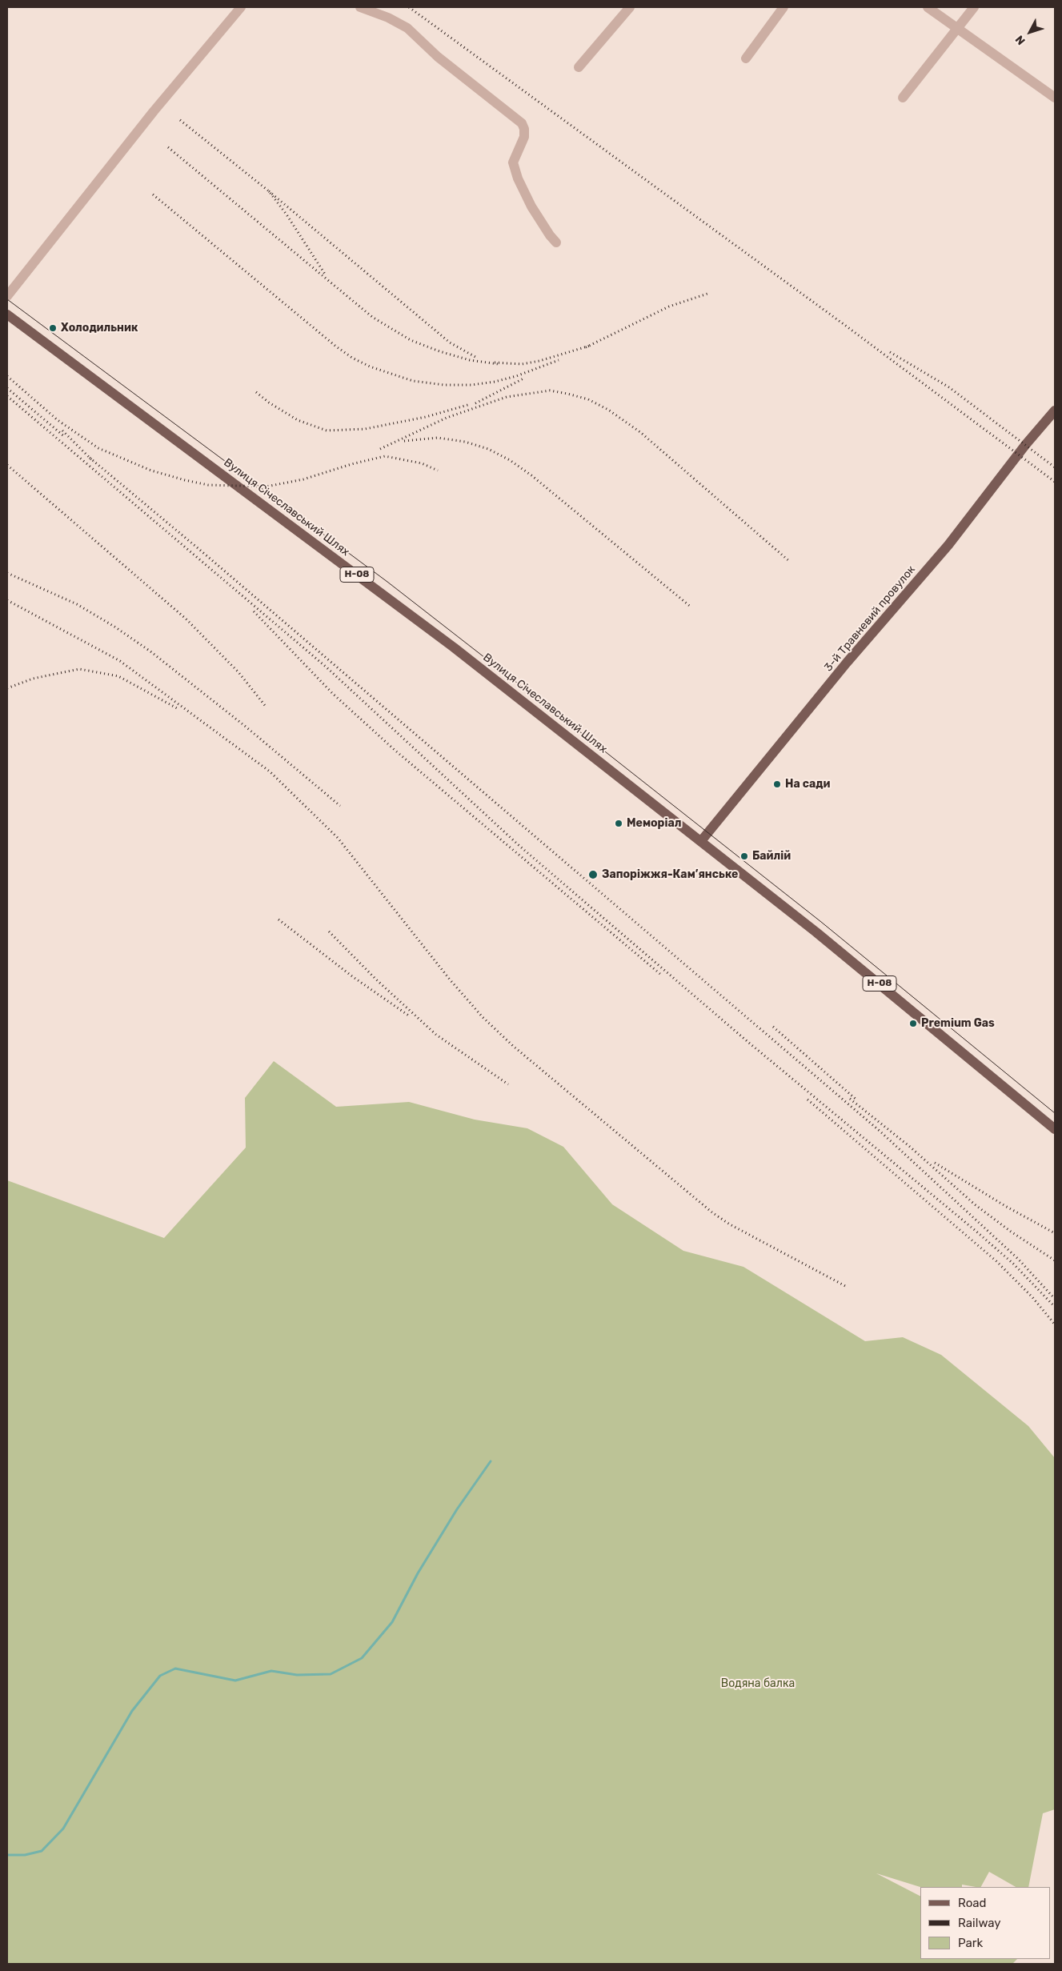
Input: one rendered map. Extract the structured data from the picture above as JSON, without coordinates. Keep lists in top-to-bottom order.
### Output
{
  "streets": {
    "main road": ["Вулиця Січеславський Шлях", "Н-08", "3-й Травневий провулок"]
  },
  "crossings": [
    ["Вулиця Січеславський Шлях", "3-й Травневий провулок"]
  ],
  "parks": ["Водяна балка"],
  "places": [
    "Холодильник",
    "На сади",
    "Меморіал",
    "Байлій",
    "Запоріжжя-Кам’янське",
    "Premium Gas"
  ],
  "legend": ["Road", "Railway", "Park"],
  "north": "bottom left"
}
